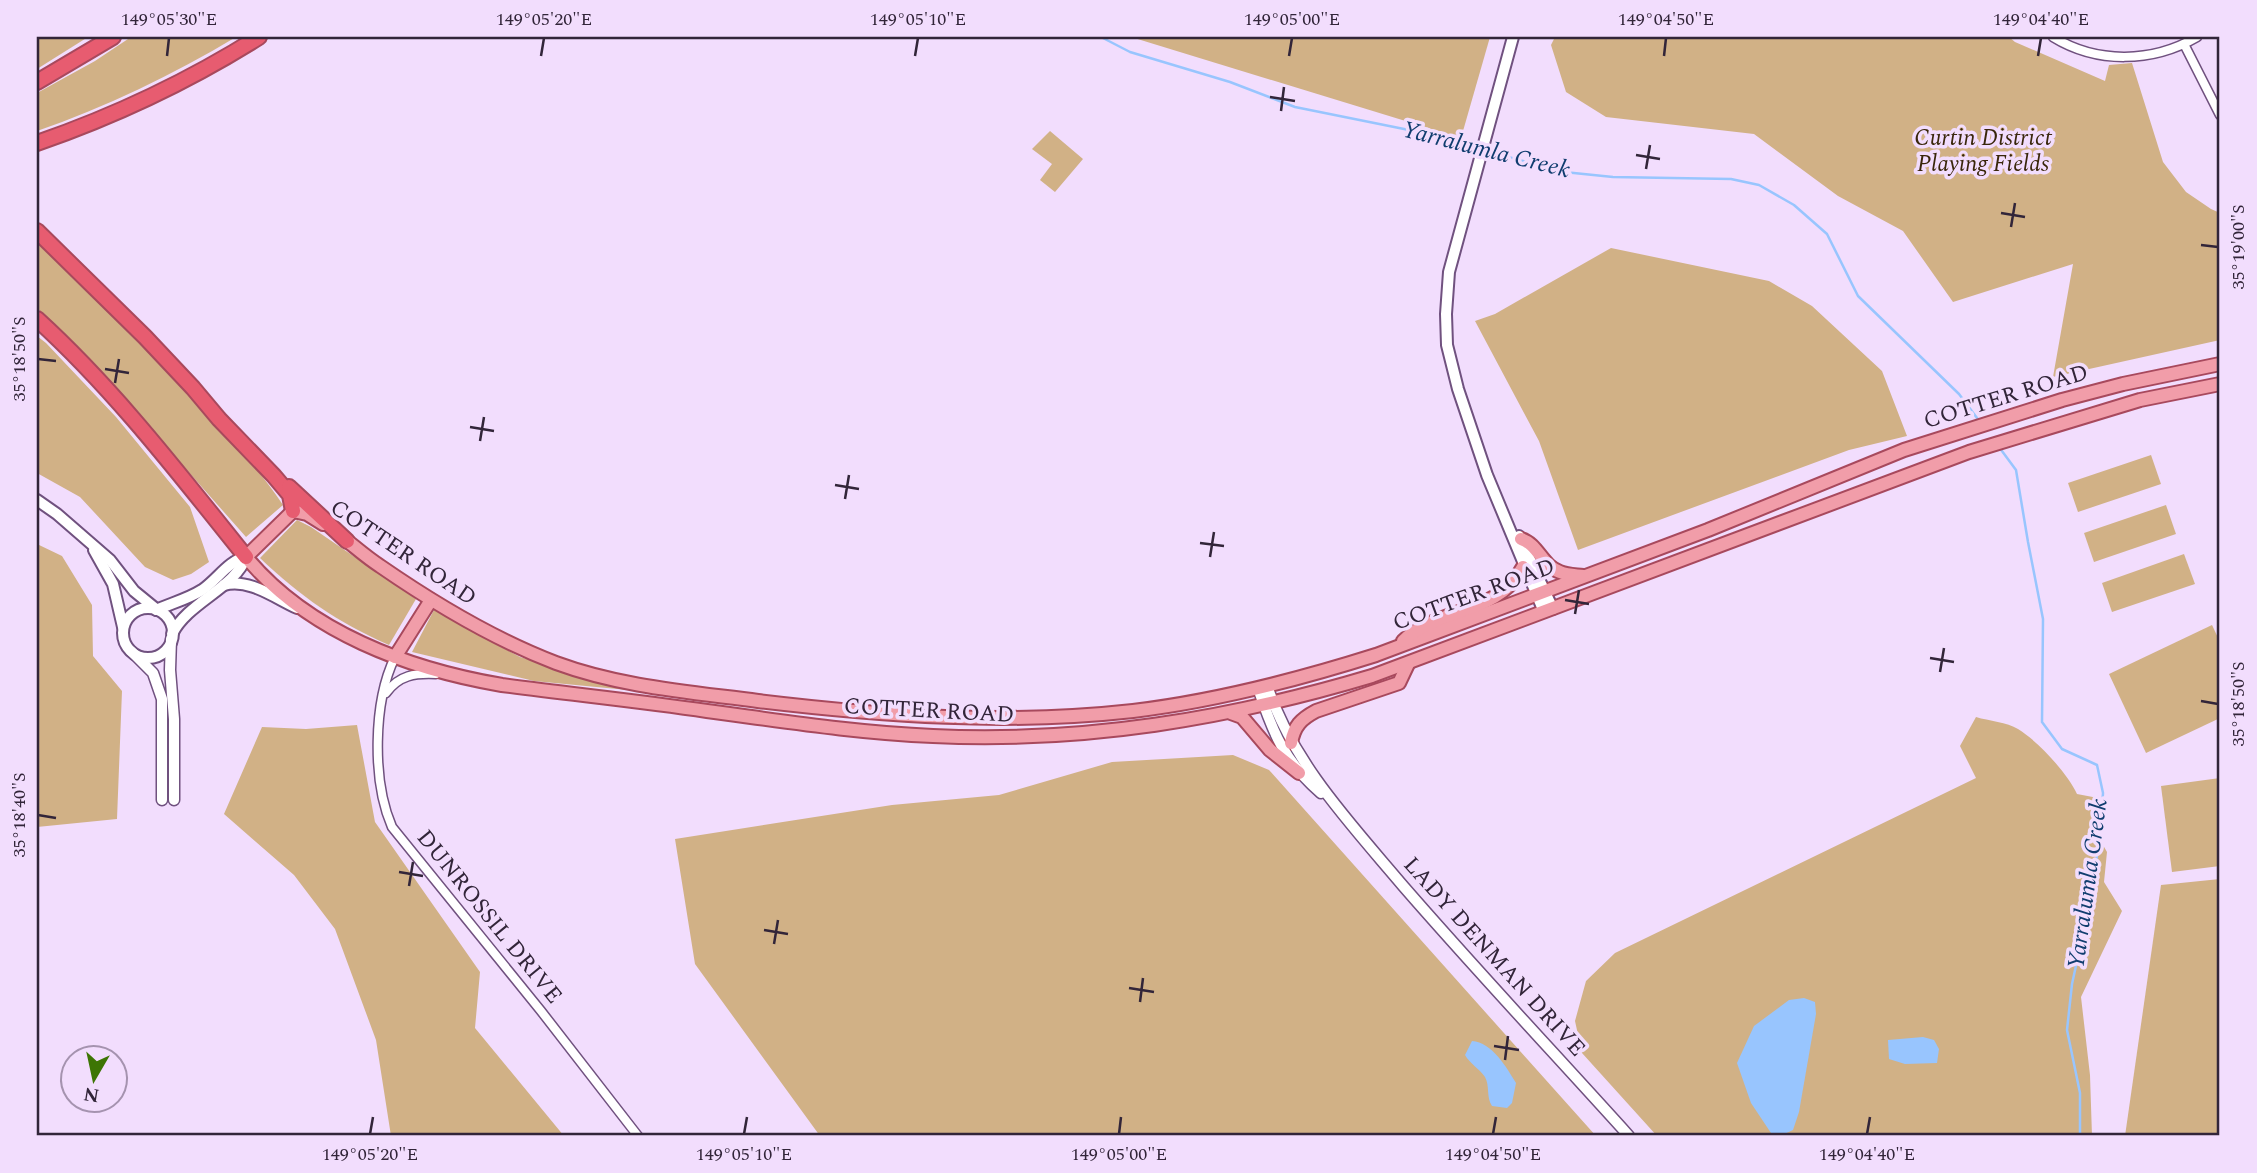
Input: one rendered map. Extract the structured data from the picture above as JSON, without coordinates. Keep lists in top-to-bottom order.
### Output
{
  "streets": {
    "main road": ["COTTER ROAD"],
    "street": ["DUNROSSIL DRIVE", "LADY DENMAN DRIVE"]
  },
  "crossings": [
    ["COTTER ROAD", "DUNROSSIL DRIVE"],
    ["COTTER ROAD", "LADY DENMAN DRIVE"]
  ],
  "water": ["Yarralumla Creek"],
  "parks": ["Curtin District Playing Fields"],
  "north": "bottom",
  "coordinates": [
    "149°05'30\"E",
    "149°05'20\"E",
    "149°05'10\"E",
    "149°05'00\"E",
    "149°04'50\"E",
    "149°04'40\"E",
    "35°19'00\"S",
    "35°18'50\"S",
    "35°18'40\"S"
  ]
}
